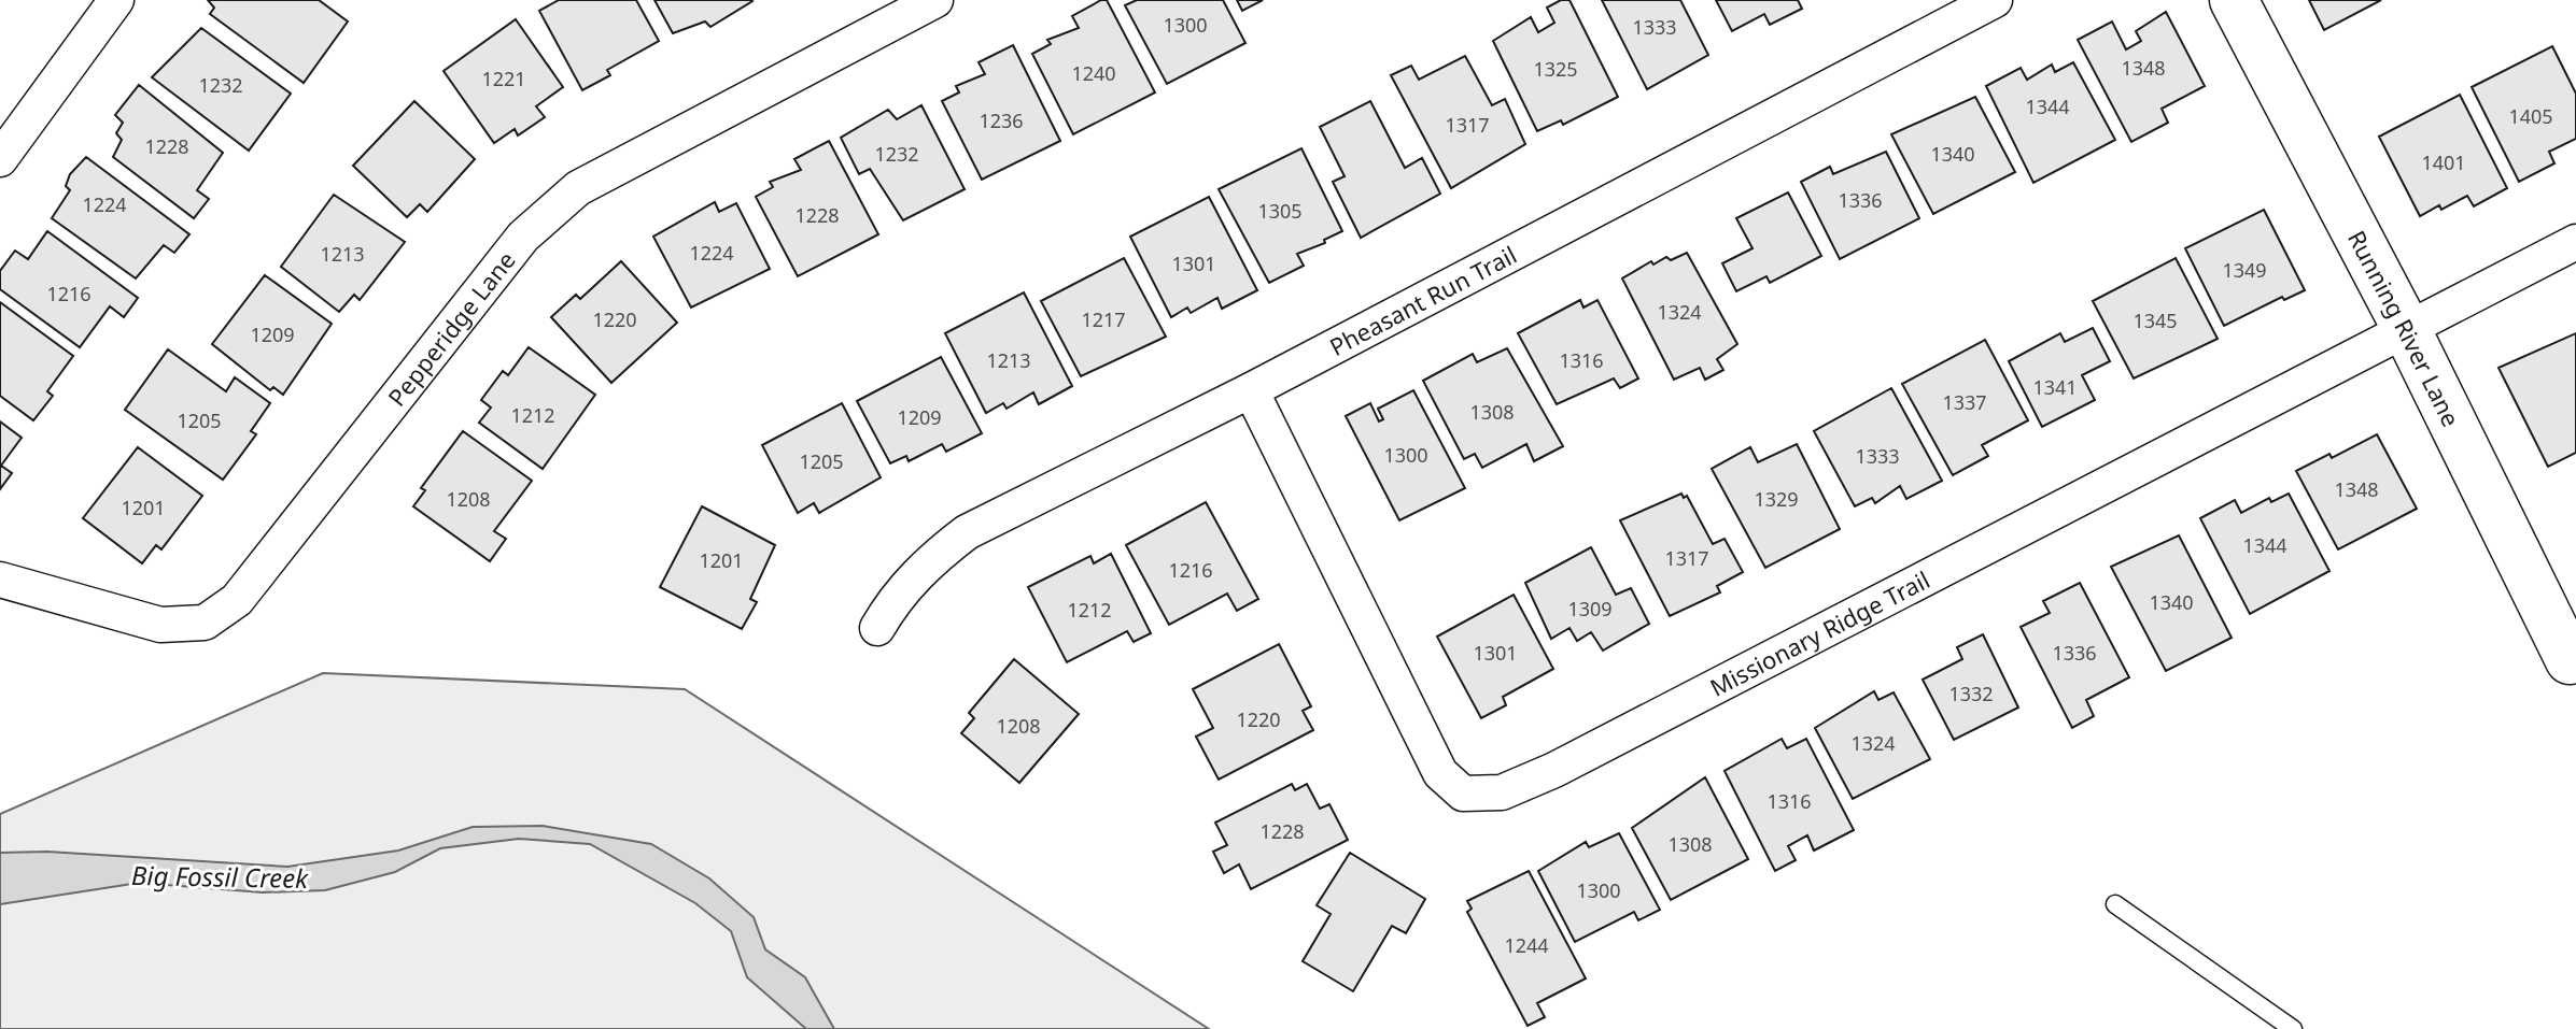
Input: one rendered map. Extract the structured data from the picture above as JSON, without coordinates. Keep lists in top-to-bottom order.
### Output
{
  "streets": {
    "street": [
      "Pheasant Run Trail",
      "Pepperidge Lane",
      "Running River Lane",
      "Missionary Ridge Trail"
    ]
  },
  "crossings": [
    ["Pheasant Run Trail", "Missionary Ridge Trail"],
    ["Running River Lane", "Missionary Ridge Trail"]
  ],
  "water": ["Big Fossil Creek"],
  "house_numbers": [
    "1300",
    "1333",
    "1348",
    "1325",
    "1240",
    "1221",
    "1232",
    "1344",
    "1405",
    "1236",
    "1317",
    "1228",
    "1232",
    "1340",
    "1401",
    "1336",
    "1224",
    "1305",
    "1228",
    "1224",
    "1213",
    "1301",
    "1349",
    "1216",
    "1324",
    "1220",
    "1217",
    "1345",
    "1209",
    "1213",
    "1316",
    "1341",
    "1337",
    "1308",
    "1212",
    "1209",
    "1205",
    "1300",
    "1333",
    "1205",
    "1348",
    "1208",
    "1329",
    "1201",
    "1344",
    "1317",
    "1201",
    "1216",
    "1340",
    "1309",
    "1212",
    "1301",
    "1336",
    "1332",
    "1220",
    "1208",
    "1324",
    "1316",
    "1228",
    "1308",
    "1300",
    "1244"
  ]
}
